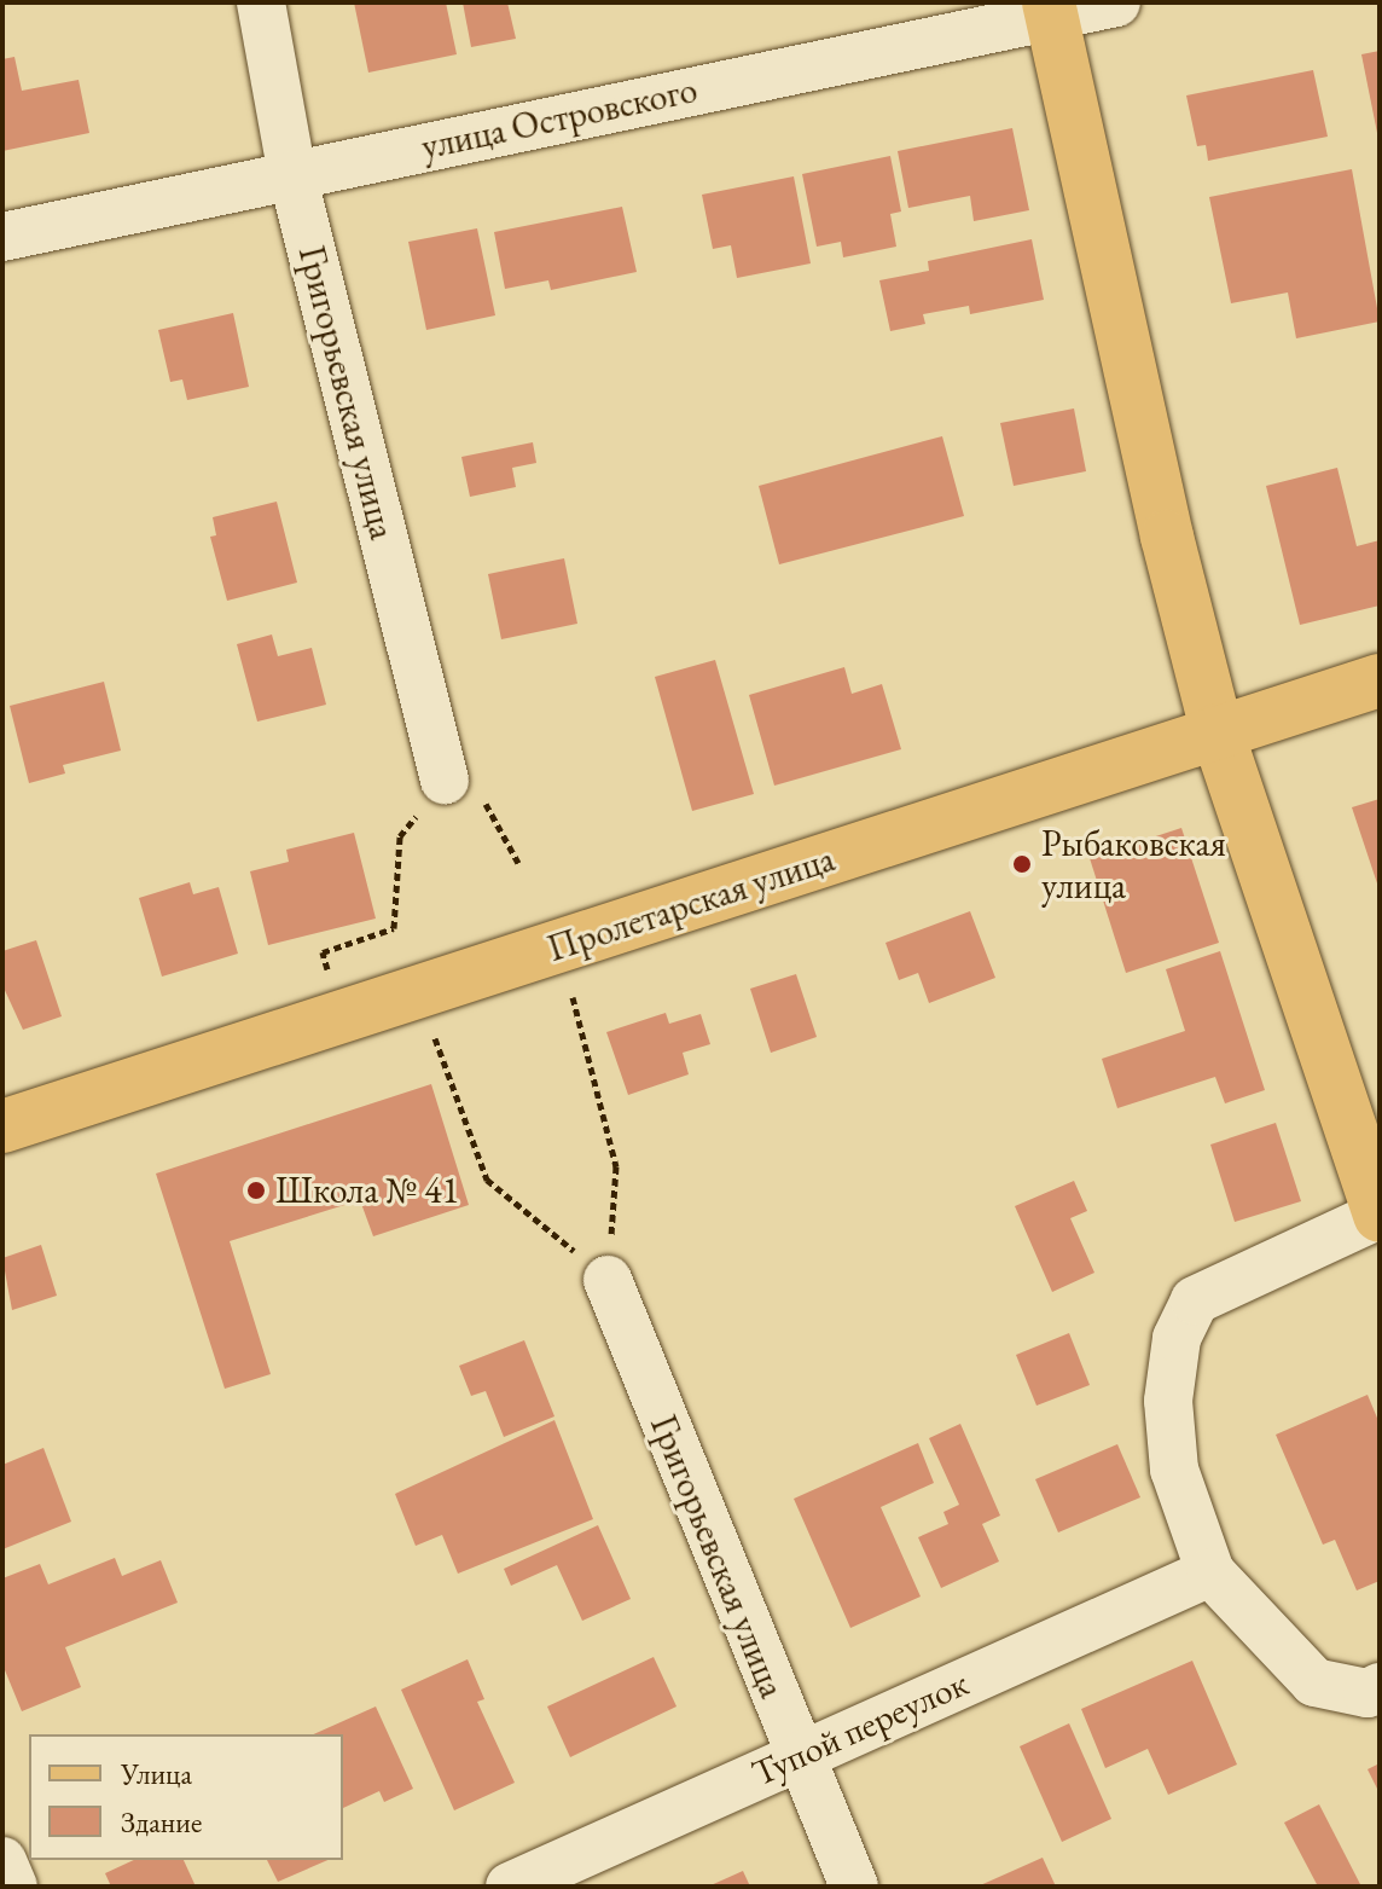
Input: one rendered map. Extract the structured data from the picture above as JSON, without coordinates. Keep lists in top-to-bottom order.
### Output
{
  "streets": {
    "main road": ["Пролетарская улица"],
    "street": ["улица Островского", "Григорьевская улица", "Тупой переулок"]
  },
  "crossings": [
    ["улица Островского", "Григорьевская улица"],
    ["Григорьевская улица", "Тупой переулок"]
  ],
  "places": ["Рыбаковская улица", "Школа № 41"],
  "legend": ["Улица", "Здание"]
}
